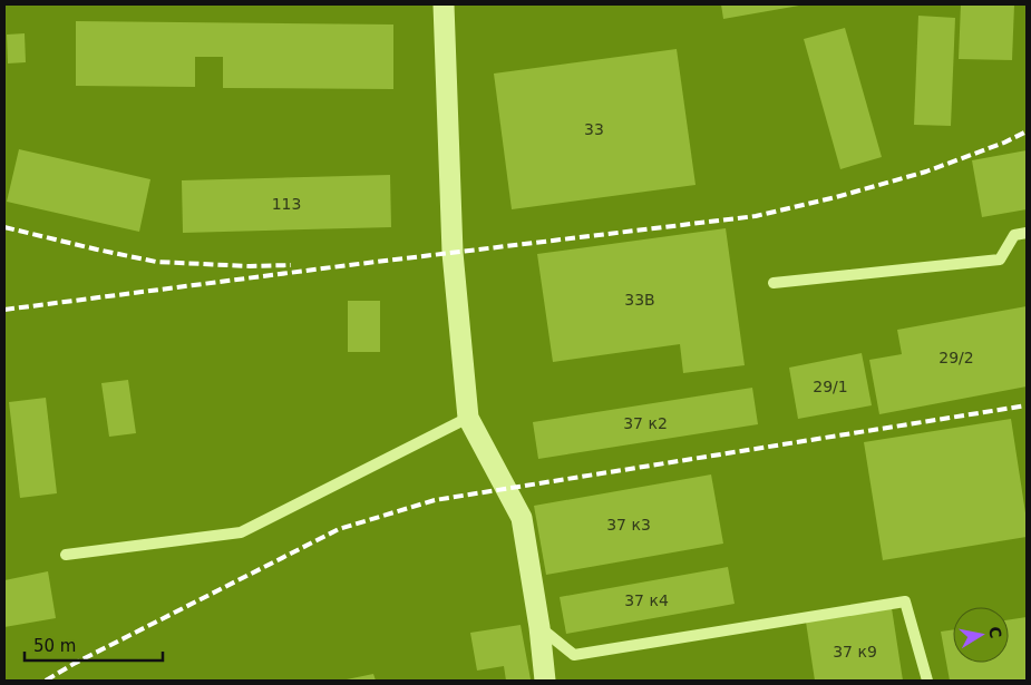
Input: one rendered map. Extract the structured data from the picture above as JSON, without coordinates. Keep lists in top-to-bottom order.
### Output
{
  "house_numbers": [
    "33",
    "113",
    "33В",
    "29/2",
    "29/1",
    "37 к2",
    "37 к3",
    "37 к4",
    "37 к9"
  ],
  "scale_bar": "50 m",
  "north": "right"
}
